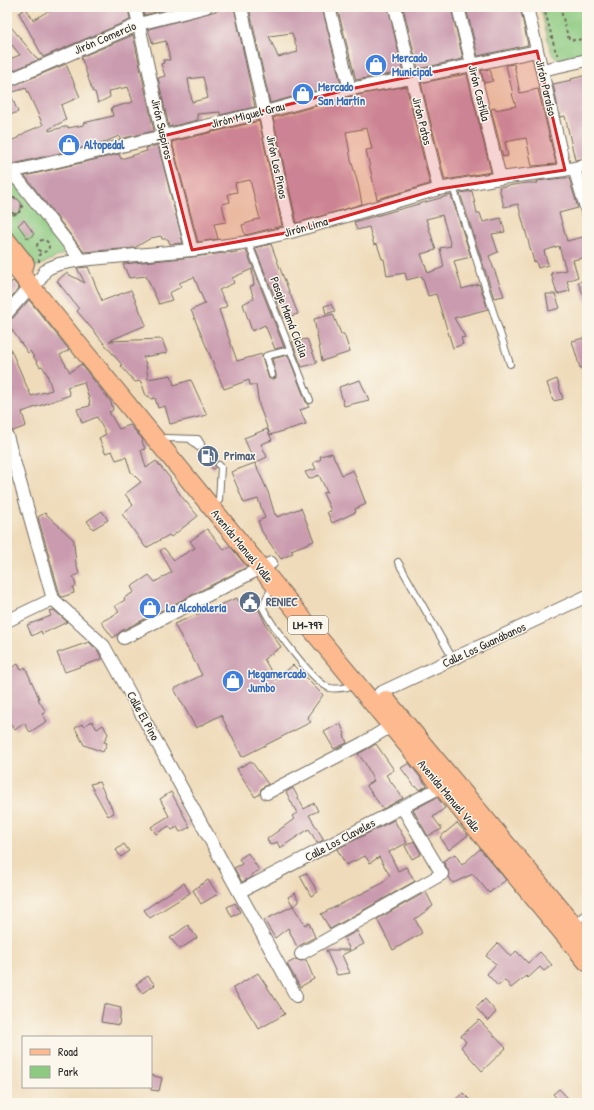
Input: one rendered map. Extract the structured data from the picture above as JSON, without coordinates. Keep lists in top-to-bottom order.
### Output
{
  "streets": {
    "main road": ["Avenida Manuel Valle", "LM-797"],
    "street": [
      "Jirón Comercio",
      "Jirón Paraíso",
      "Jirón Castilla",
      "Jirón Miguel Grau",
      "Jirón Patos",
      "Jirón Suspiros",
      "Jirón Los Pinos",
      "Jirón Lima",
      "Calle Los Guanábanos",
      "Calle El Pino",
      "Calle Los Claveles"
    ],
    "lane": ["Pasaje Mamá Cicilia"]
  },
  "crossings": [
    ["Jirón Comercio", "Jirón Suspiros"],
    ["Jirón Paraíso", "Jirón Miguel Grau"],
    ["Jirón Paraíso", "Jirón Lima"],
    ["Jirón Castilla", "Jirón Miguel Grau"],
    ["Jirón Castilla", "Jirón Lima"],
    ["Jirón Miguel Grau", "Jirón Patos"],
    ["Jirón Miguel Grau", "Jirón Suspiros"],
    ["Jirón Miguel Grau", "Jirón Los Pinos"],
    ["Jirón Patos", "Jirón Lima"],
    ["Jirón Suspiros", "Jirón Lima"],
    ["Jirón Los Pinos", "Jirón Lima"],
    ["Jirón Lima", "Pasaje Mamá Cicilia"],
    ["Jirón Lima", "Avenida Manuel Valle"],
    ["Avenida Manuel Valle", "Calle Los Guanábanos"],
    ["Avenida Manuel Valle", "Calle Los Claveles"],
    ["Calle El Pino", "Calle Los Claveles"]
  ],
  "places": {
    "shop": [
      "Mercado Municipal",
      "Mercado San Martín",
      "Altopedal",
      "La Alcoholería",
      "Megamercado Jumbo"
    ],
    "fuel station": ["Primax"],
    "public building": ["RENIEC"]
  },
  "legend": ["Road", "Park"]
}
